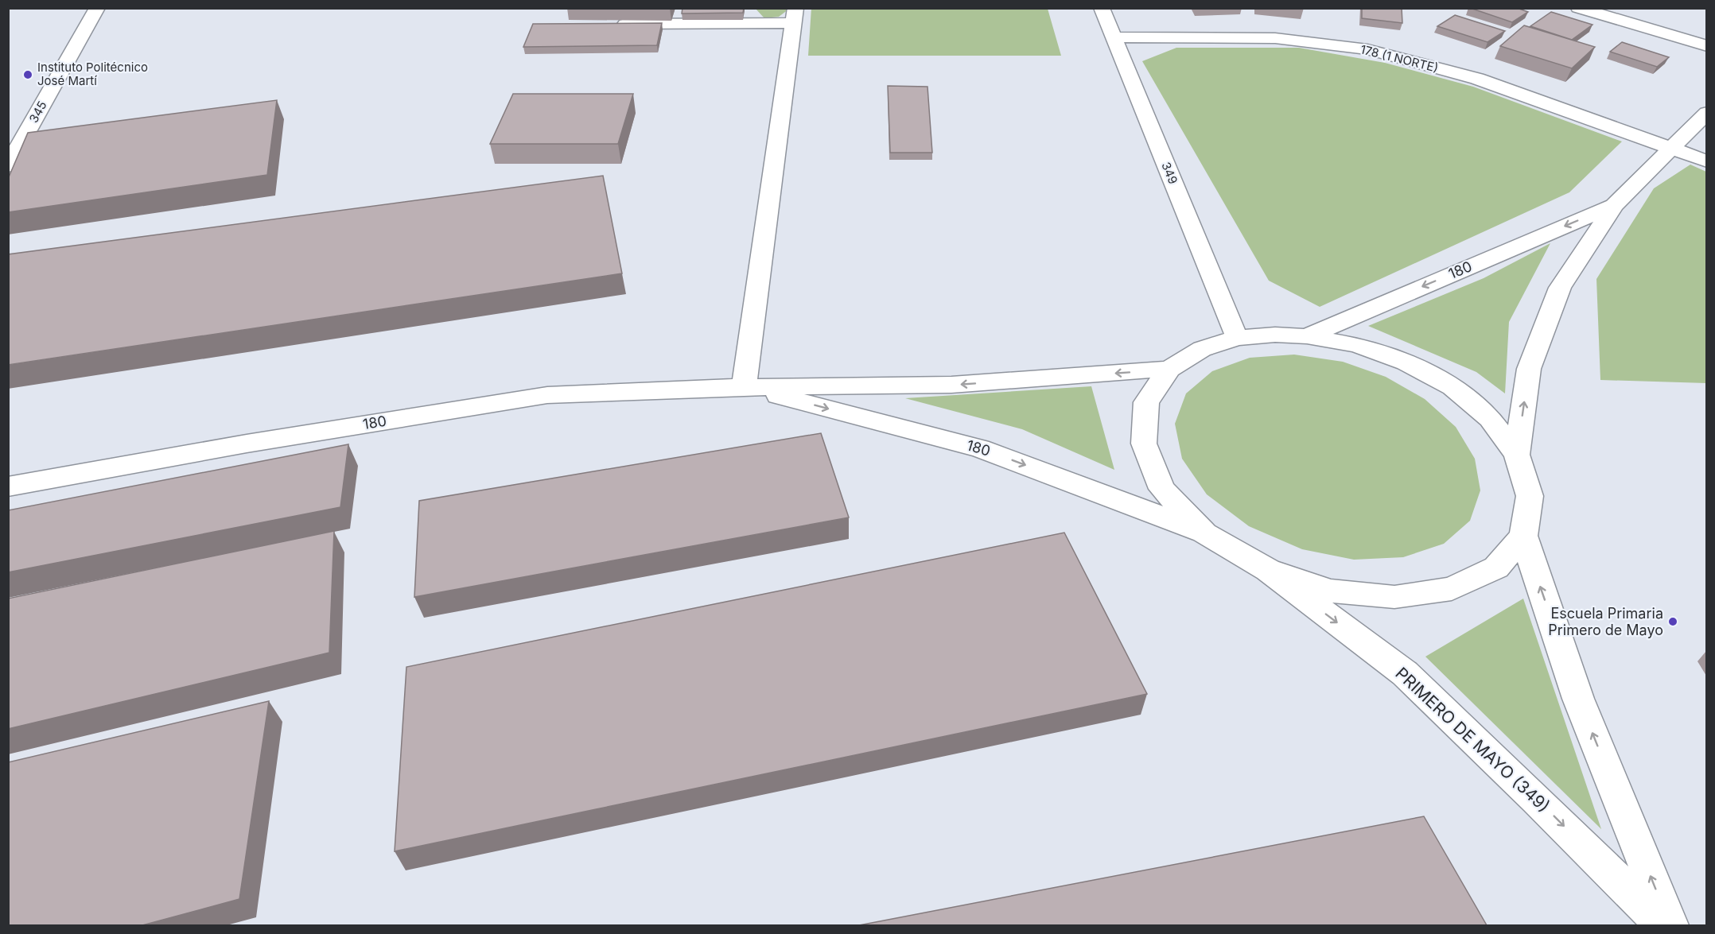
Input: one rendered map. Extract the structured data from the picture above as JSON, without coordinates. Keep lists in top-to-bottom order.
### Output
{
  "streets": {
    "street": [
      "178 (1 NORTE)",
      "345",
      "349",
      "180",
      "PRIMERO DE MAYO (349)"
    ]
  },
  "crossings": [
    ["178 (1 NORTE)", "349"],
    ["178 (1 NORTE)", "180"]
  ],
  "one_way": ["PRIMERO DE MAYO (349)"],
  "places": ["Instituto Politécnico José Martí", "Escuela Primaria Primero de Mayo"]
}
